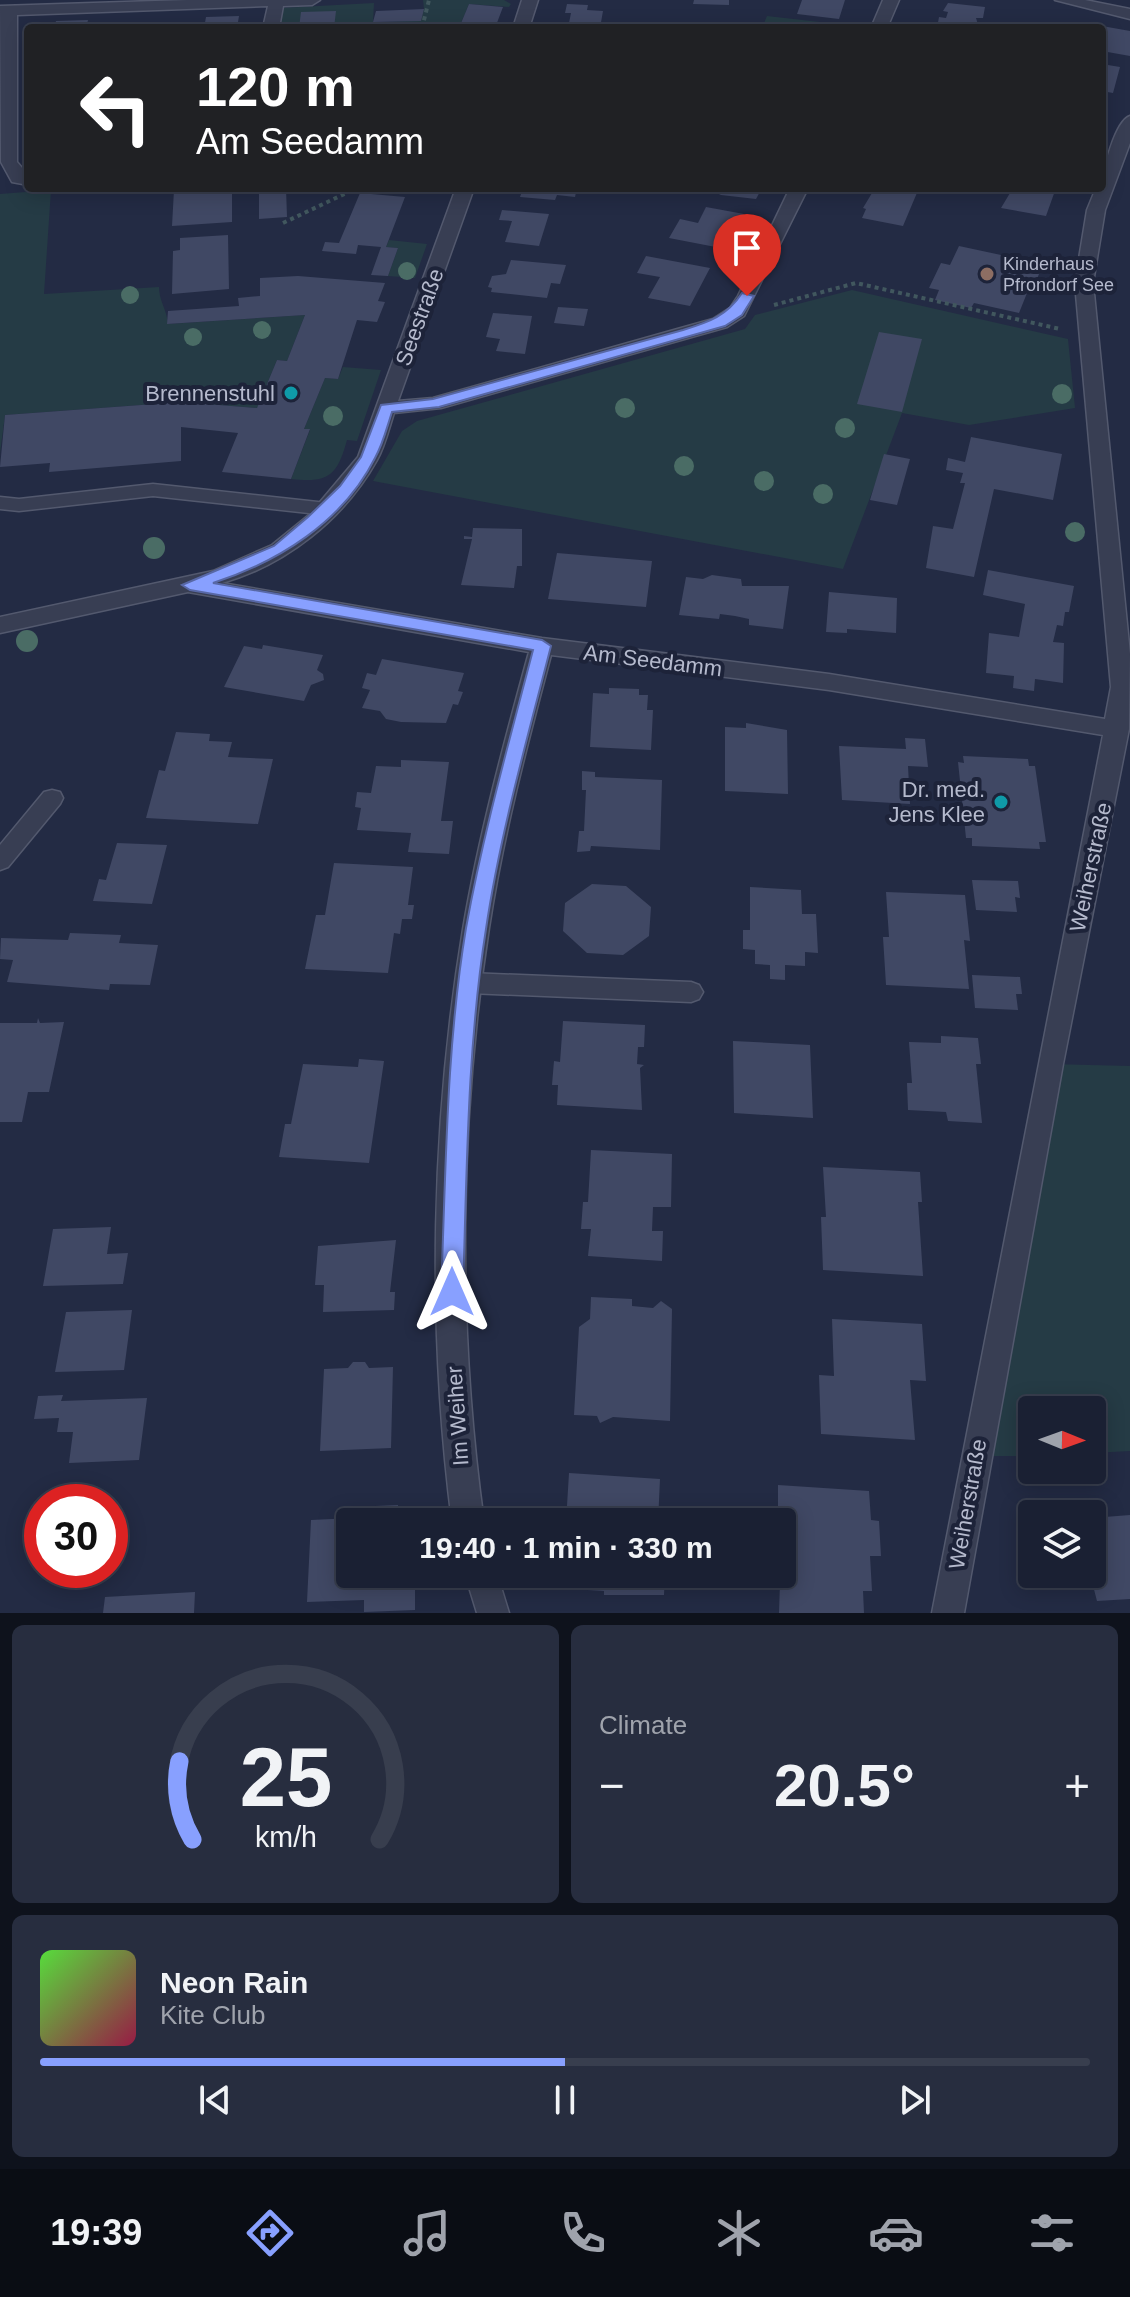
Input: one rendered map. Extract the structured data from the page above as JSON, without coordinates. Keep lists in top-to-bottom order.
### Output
{
  "streets": {
    "street": [
      "Seestraße",
      "Am Seedamm",
      "Weiherstraße",
      "Im Weiher"
    ]
  },
  "crossings": [
    ["Seestraße", "Am Seedamm"],
    ["Am Seedamm", "Weiherstraße"],
    ["Am Seedamm", "Im Weiher"]
  ],
  "places": ["Kinderhaus Pfrondorf See", "Brennenstuhl", "Dr. med. Jens Klee"],
  "north": "right",
  "page": {
    "turn": ["120 m", "Am Seedamm"],
    "limit": "30",
    "trip": "19:40 · 1 min · 330 m",
    "tile": "Climate",
    "heat": ["−", "20.5°", "+"],
    "song": ["Neon Rain", "Kite Club"],
    "tabs": "19:39",
    "gauge": ["25", "km/h"]
  }
}
